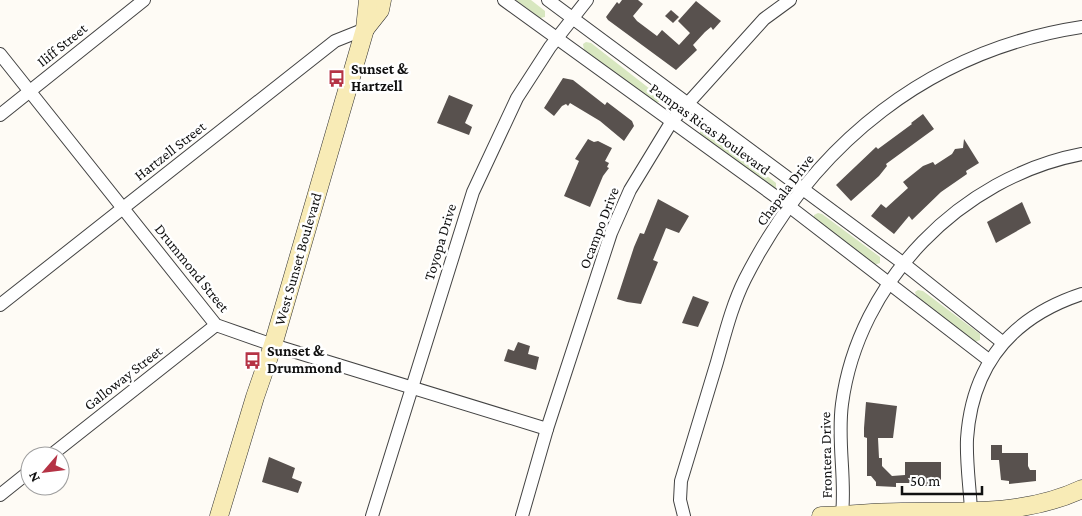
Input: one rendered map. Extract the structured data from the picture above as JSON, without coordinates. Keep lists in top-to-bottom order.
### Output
{
  "streets": {
    "main road": ["West Sunset Boulevard"],
    "street": [
      "Iliff Street",
      "Pampas Ricas Boulevard",
      "Hartzell Street",
      "Chapala Drive",
      "Ocampo Drive",
      "Toyopa Drive",
      "Drummond Street",
      "Galloway Street",
      "Frontera Drive"
    ]
  },
  "crossings": [
    ["Iliff Street", "Drummond Street"],
    ["Pampas Ricas Boulevard", "Chapala Drive"],
    ["Pampas Ricas Boulevard", "Ocampo Drive"],
    ["Pampas Ricas Boulevard", "Toyopa Drive"],
    ["Pampas Ricas Boulevard", "Frontera Drive"],
    ["Hartzell Street", "West Sunset Boulevard"],
    ["Hartzell Street", "Drummond Street"],
    ["Ocampo Drive", "Drummond Street"],
    ["Toyopa Drive", "Drummond Street"],
    ["West Sunset Boulevard", "Drummond Street"],
    ["Drummond Street", "Galloway Street"]
  ],
  "places": {
    "bus stop": ["Sunset & Hartzell", "Sunset & Drummond"]
  },
  "scale_bar": "50 m",
  "north": "bottom left"
}
